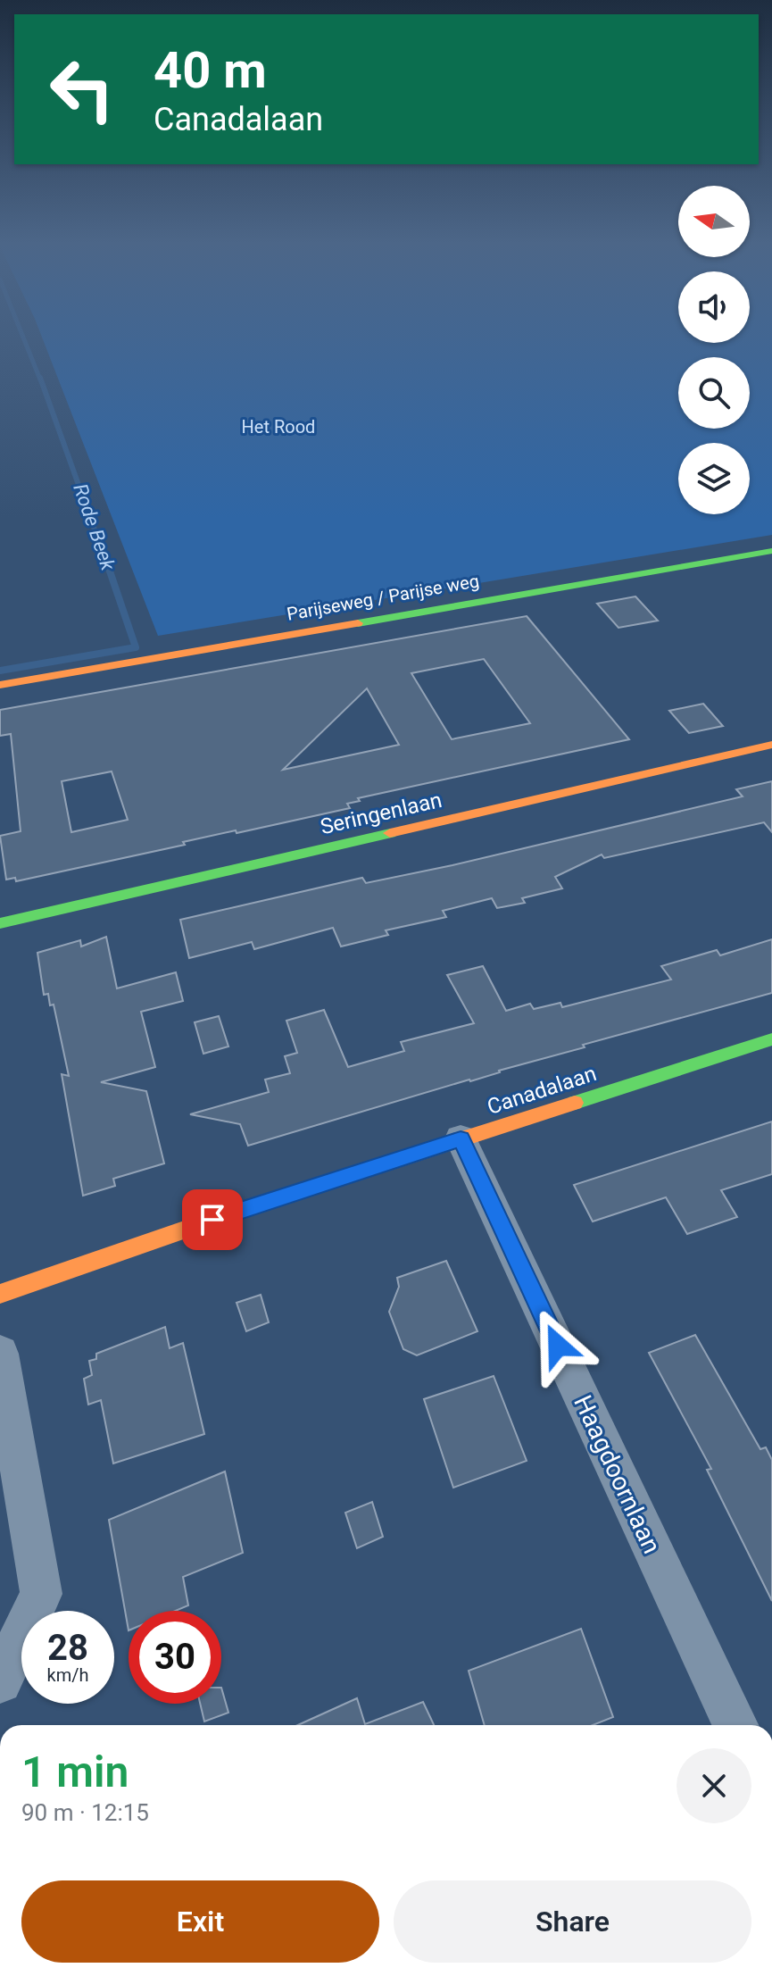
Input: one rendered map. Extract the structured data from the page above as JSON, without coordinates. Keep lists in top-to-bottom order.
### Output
{
  "streets": {
    "street": [
      "Parijseweg / Parijse weg",
      "Seringenlaan",
      "Canadalaan",
      "Haagdoornlaan"
    ]
  },
  "crossings": [
    ["Canadalaan", "Haagdoornlaan"]
  ],
  "water": ["Rode Beek"],
  "parks": ["Het Rood"],
  "north": "left",
  "page": {
    "turn": ["40 m", "Canadalaan"],
    "speed": "28 km/h",
    "limit": "30",
    "heading": ["1 min", "90 m · 12:15"],
    "buttons": ["Exit", "Share"]
  }
}
